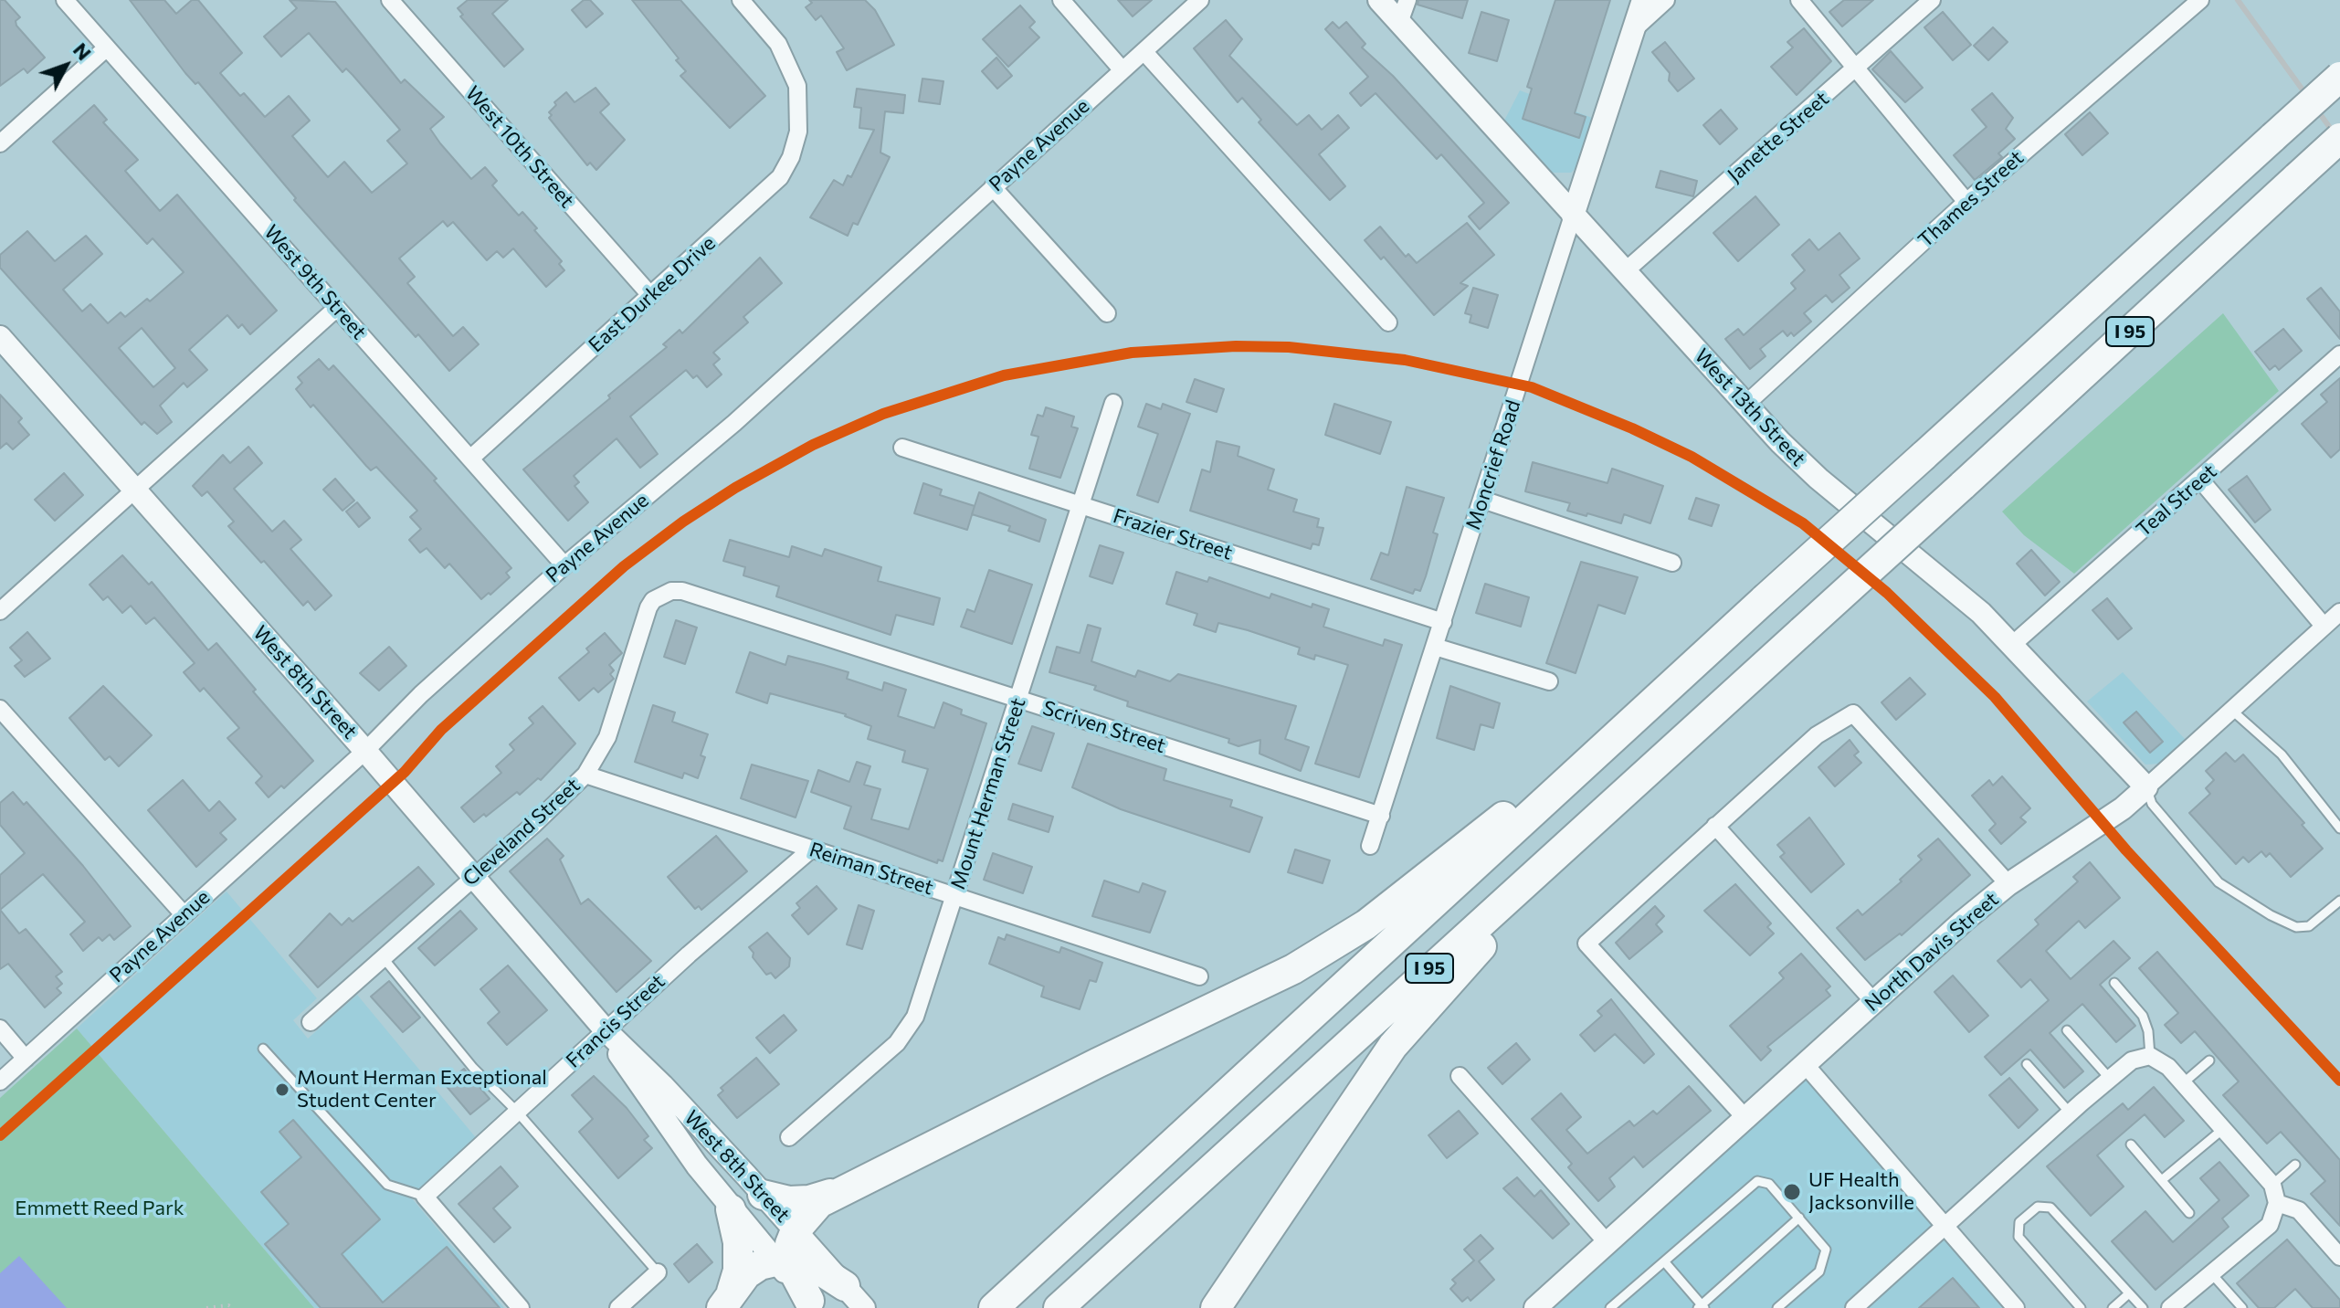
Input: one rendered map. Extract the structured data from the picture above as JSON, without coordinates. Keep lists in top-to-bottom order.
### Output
{
  "streets": {
    "highway": ["I 95"],
    "street": [
      "Janette Street",
      "Payne Avenue",
      "West 10th Street",
      "Thames Street",
      "West 9th Street",
      "East Durkee Drive",
      "West 13th Street",
      "Moncrief Road",
      "Teal Street",
      "Frazier Street",
      "West 8th Street",
      "Scriven Street",
      "Mount Herman Street",
      "Cleveland Street",
      "Reiman Street",
      "North Davis Street",
      "Francis Street"
    ]
  },
  "crossings": [
    ["Janette Street", "West 13th Street"],
    ["Payne Avenue", "West 9th Street"],
    ["Payne Avenue", "West 8th Street"],
    ["West 10th Street", "East Durkee Drive"],
    ["Thames Street", "West 13th Street"],
    ["West 9th Street", "East Durkee Drive"],
    ["West 13th Street", "Moncrief Road"],
    ["West 13th Street", "Teal Street"],
    ["West 13th Street", "North Davis Street"],
    ["Moncrief Road", "Frazier Street"],
    ["Moncrief Road", "Scriven Street"],
    ["Frazier Street", "Mount Herman Street"],
    ["West 8th Street", "Cleveland Street"],
    ["West 8th Street", "Francis Street"],
    ["Scriven Street", "Mount Herman Street"],
    ["Scriven Street", "Cleveland Street"],
    ["Mount Herman Street", "Reiman Street"],
    ["Cleveland Street", "Reiman Street"],
    ["Reiman Street", "Francis Street"]
  ],
  "parks": ["Emmett Reed Park"],
  "places": ["Mount Herman Exceptional Student Center", "UF Health Jacksonville"],
  "north": "top right"
}
